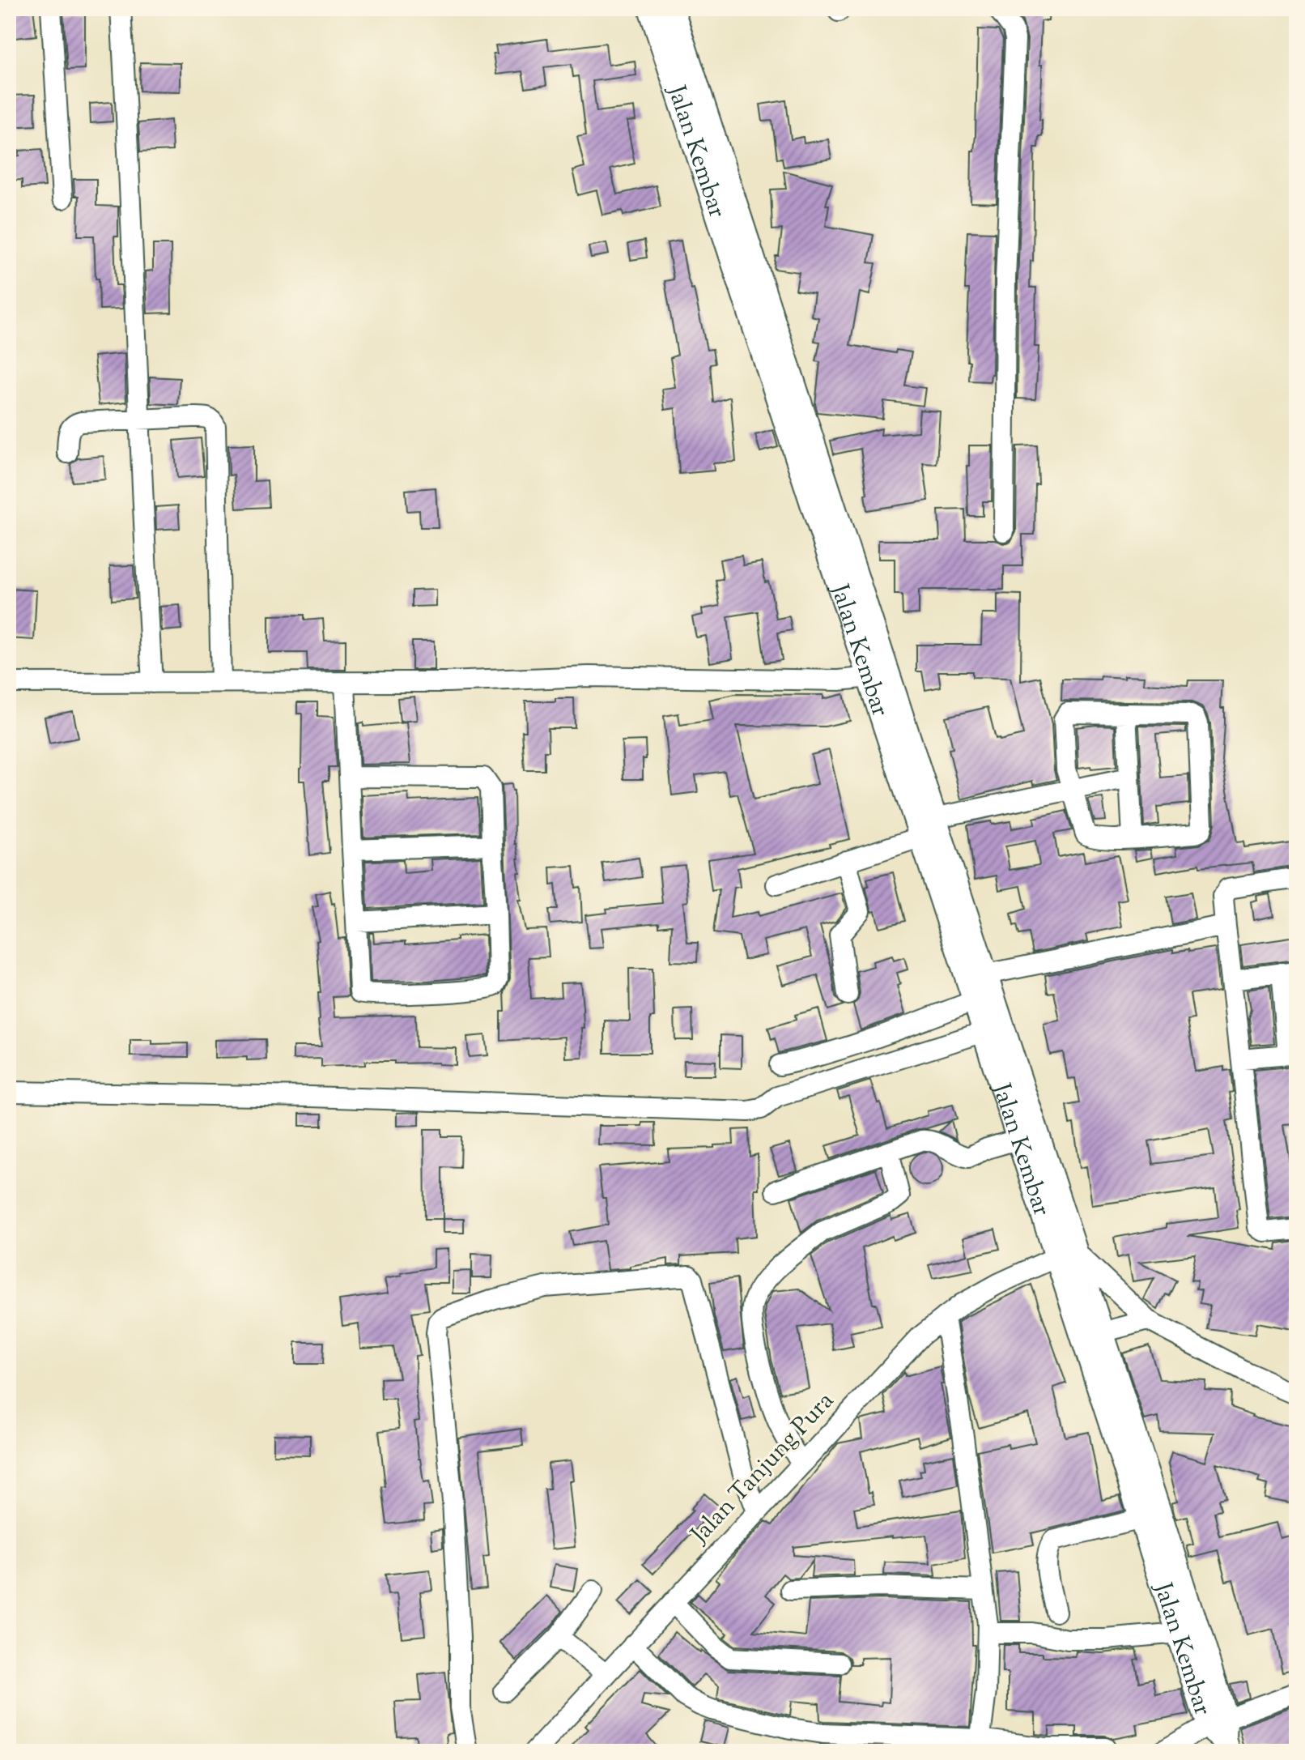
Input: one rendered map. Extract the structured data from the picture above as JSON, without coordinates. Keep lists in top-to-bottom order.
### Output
{
  "streets": {
    "main road": ["Jalan Kembar"],
    "street": ["Jalan Tanjung Pura"]
  },
  "crossings": [
    ["Jalan Kembar", "Jalan Tanjung Pura"]
  ]
}
